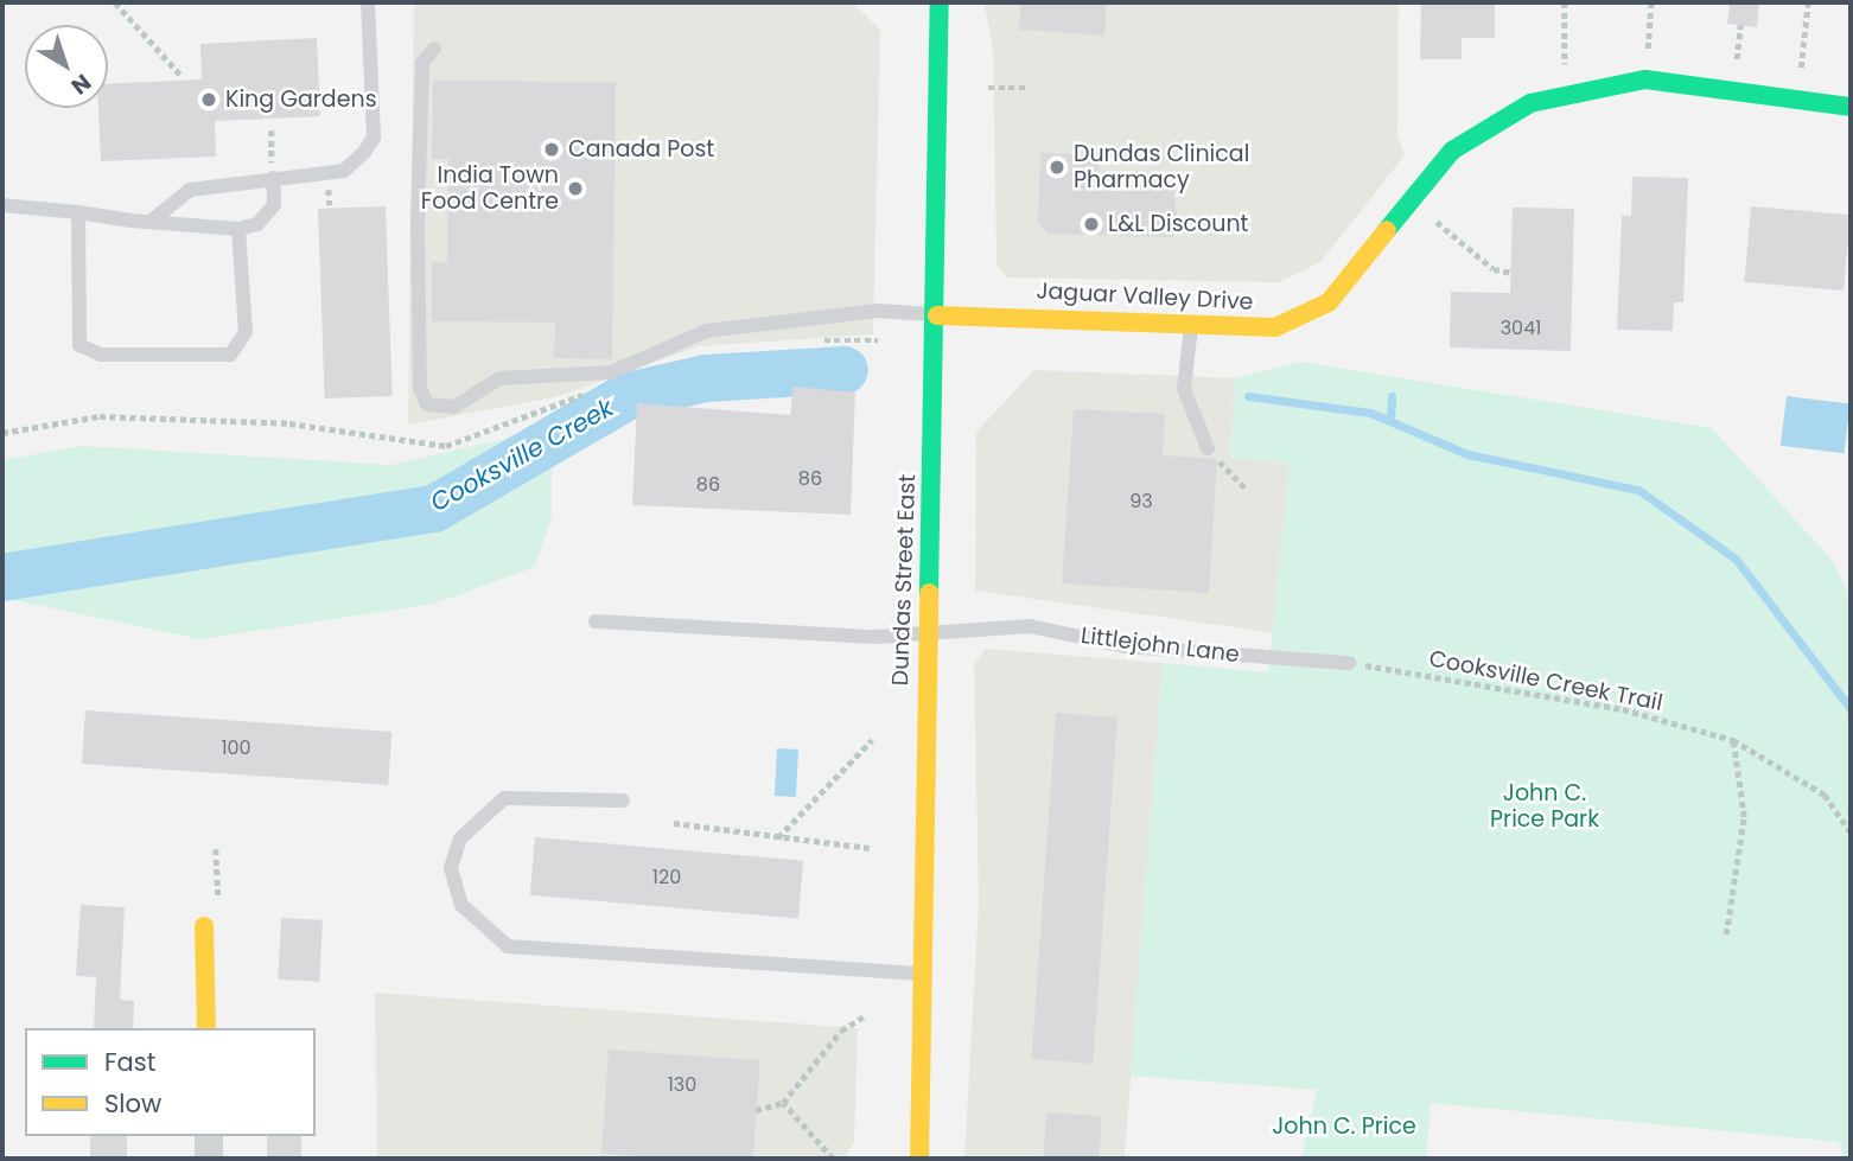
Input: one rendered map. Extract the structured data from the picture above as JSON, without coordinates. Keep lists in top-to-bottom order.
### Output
{
  "streets": {
    "main road": ["Jaguar Valley Drive", "Dundas Street East"],
    "lane": ["Littlejohn Lane"],
    "path": ["Cooksville Creek Trail"]
  },
  "crossings": [
    ["Jaguar Valley Drive", "Dundas Street East"],
    ["Dundas Street East", "Littlejohn Lane"],
    ["Littlejohn Lane", "Cooksville Creek Trail"]
  ],
  "water": ["Cooksville Creek"],
  "parks": ["John C. Price Park", "John C. Price"],
  "places": [
    "King Gardens",
    "Canada Post",
    "Dundas Clinical Pharmacy",
    "India Town Food Centre",
    "L&L Discount"
  ],
  "house_numbers": [
    "3041",
    "86",
    "86",
    "93",
    "100",
    "120",
    "130"
  ],
  "legend": ["Fast", "Slow"],
  "north": "bottom right"
}
